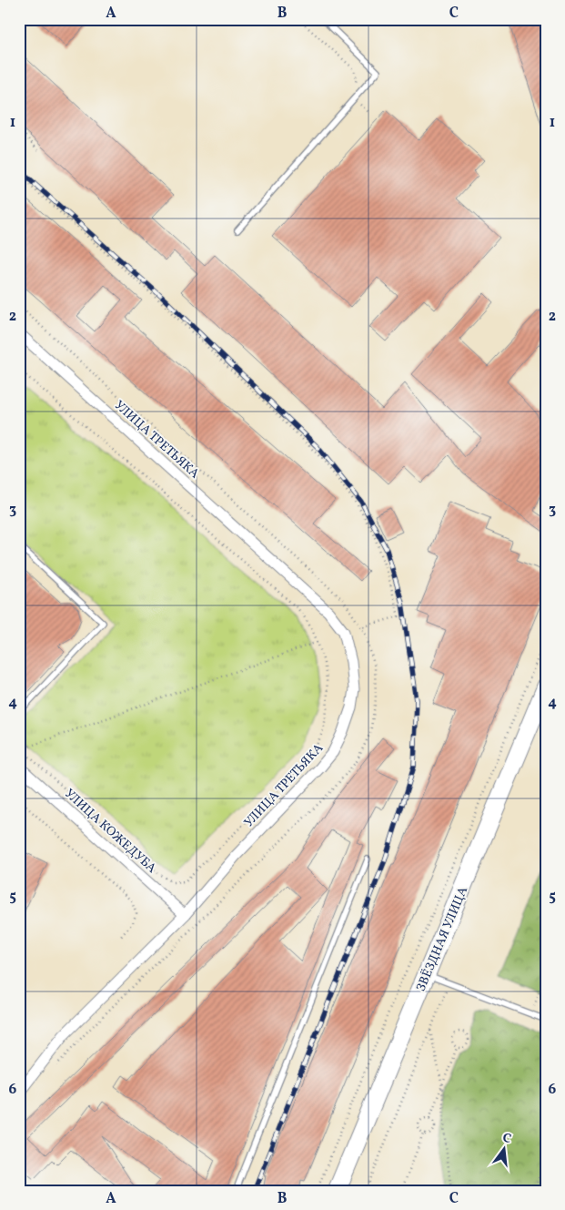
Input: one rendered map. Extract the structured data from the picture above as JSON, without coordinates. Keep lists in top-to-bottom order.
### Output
{
  "streets": {
    "main road": ["ЗВЁЗДНАЯ УЛИЦА"],
    "street": ["УЛИЦА ТРЕТЬЯКА", "УЛИЦА КОЖЕДУБА"]
  },
  "crossings": [
    ["УЛИЦА ТРЕТЬЯКА", "УЛИЦА КОЖЕДУБА"]
  ],
  "north": "top",
  "grid": {
    "columns": ["A", "B", "C"],
    "rows": [
      "1",
      "2",
      "3",
      "4",
      "5",
      "6"
    ]
  }
}
